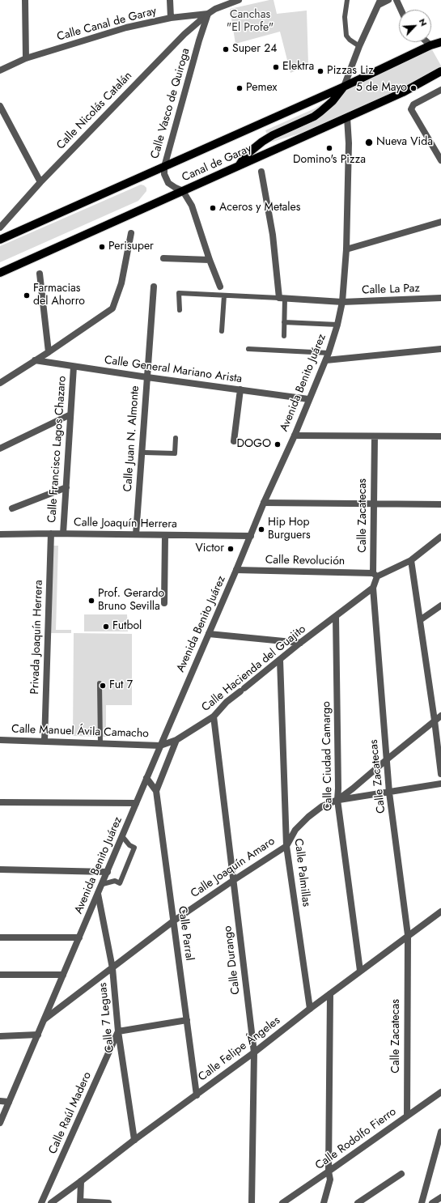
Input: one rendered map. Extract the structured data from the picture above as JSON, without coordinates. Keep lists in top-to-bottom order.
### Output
{
  "streets": {
    "main road": ["Canal de Garay"],
    "street": [
      "Calle Canal de Garay",
      "Calle Vasco de Quiroga",
      "Calle Nicolás Catalán",
      "Calle La Paz",
      "Calle General Mariano Arista",
      "Avenida Benito Juárez",
      "Calle Juan N. Almonte",
      "Calle Francisco Lagos Chazaro",
      "Calle Zacatecas",
      "Calle Joaquín Herrera",
      "Calle Revolución",
      "Privada Joaquín Herrera",
      "Calle Hacienda del Guajito",
      "Calle Manuel Ávila Camacho",
      "Calle Ciudad Camargo",
      "Calle Joaquín Amaro",
      "Calle Palmillas",
      "Calle Parral",
      "Calle Durango",
      "Calle 7 Leguas",
      "Calle Felipe Ángeles",
      "Calle Raúl Madero",
      "Calle Rodolfo Fierro"
    ]
  },
  "crossings": [
    ["Calle Canal de Garay", "Calle Vasco de Quiroga"],
    ["Calle Canal de Garay", "Calle Nicolás Catalán"],
    ["Calle Vasco de Quiroga", "Calle Nicolás Catalán"],
    ["Calle Vasco de Quiroga", "Canal de Garay"],
    ["Canal de Garay", "Avenida Benito Juárez"],
    ["Calle La Paz", "Avenida Benito Juárez"],
    ["Calle General Mariano Arista", "Avenida Benito Juárez"],
    ["Calle General Mariano Arista", "Calle Juan N. Almonte"],
    ["Calle General Mariano Arista", "Calle Francisco Lagos Chazaro"],
    ["Avenida Benito Juárez", "Calle Joaquín Herrera"],
    ["Avenida Benito Juárez", "Calle Revolución"],
    ["Avenida Benito Juárez", "Calle Hacienda del Guajito"],
    ["Avenida Benito Juárez", "Calle Manuel Ávila Camacho"],
    ["Avenida Benito Juárez", "Calle Joaquín Amaro"],
    ["Avenida Benito Juárez", "Calle Parral"],
    ["Avenida Benito Juárez", "Calle 7 Leguas"],
    ["Calle Juan N. Almonte", "Calle Joaquín Herrera"],
    ["Calle Francisco Lagos Chazaro", "Calle Joaquín Herrera"],
    ["Calle Zacatecas", "Calle Revolución"],
    ["Calle Zacatecas", "Calle Hacienda del Guajito"],
    ["Calle Zacatecas", "Calle Joaquín Amaro"],
    ["Calle Zacatecas", "Calle Felipe Ángeles"],
    ["Calle Zacatecas", "Calle Rodolfo Fierro"],
    ["Calle Joaquín Herrera", "Privada Joaquín Herrera"],
    ["Privada Joaquín Herrera", "Calle Manuel Ávila Camacho"],
    ["Calle Hacienda del Guajito", "Calle Manuel Ávila Camacho"],
    ["Calle Hacienda del Guajito", "Calle Ciudad Camargo"],
    ["Calle Hacienda del Guajito", "Calle Palmillas"],
    ["Calle Hacienda del Guajito", "Calle Durango"],
    ["Calle Ciudad Camargo", "Calle Joaquín Amaro"],
    ["Calle Ciudad Camargo", "Calle Felipe Ángeles"],
    ["Calle Joaquín Amaro", "Calle Palmillas"],
    ["Calle Joaquín Amaro", "Calle Parral"],
    ["Calle Joaquín Amaro", "Calle Durango"],
    ["Calle Joaquín Amaro", "Calle 7 Leguas"],
    ["Calle Palmillas", "Calle Felipe Ángeles"],
    ["Calle Parral", "Calle Felipe Ángeles"],
    ["Calle Durango", "Calle Felipe Ángeles"],
    ["Calle 7 Leguas", "Calle Felipe Ángeles"],
    ["Calle 7 Leguas", "Calle Raúl Madero"]
  ],
  "parks": ["Canchas \"El Profe\""],
  "places": [
    "Super 24",
    "Elektra",
    "Pizzas Liz",
    "Pemex",
    "5 de Mayo",
    "Nueva Vida",
    "Domino's Pizza",
    "Aceros y Metales",
    "Perisuper",
    "Farmacias del Ahorro",
    "DOGO",
    "Hip Hop Burguers",
    "Victor",
    "Prof. Gerardo Bruno Sevilla",
    "Futbol",
    "Fut 7"
  ],
  "north": "top right"
}
